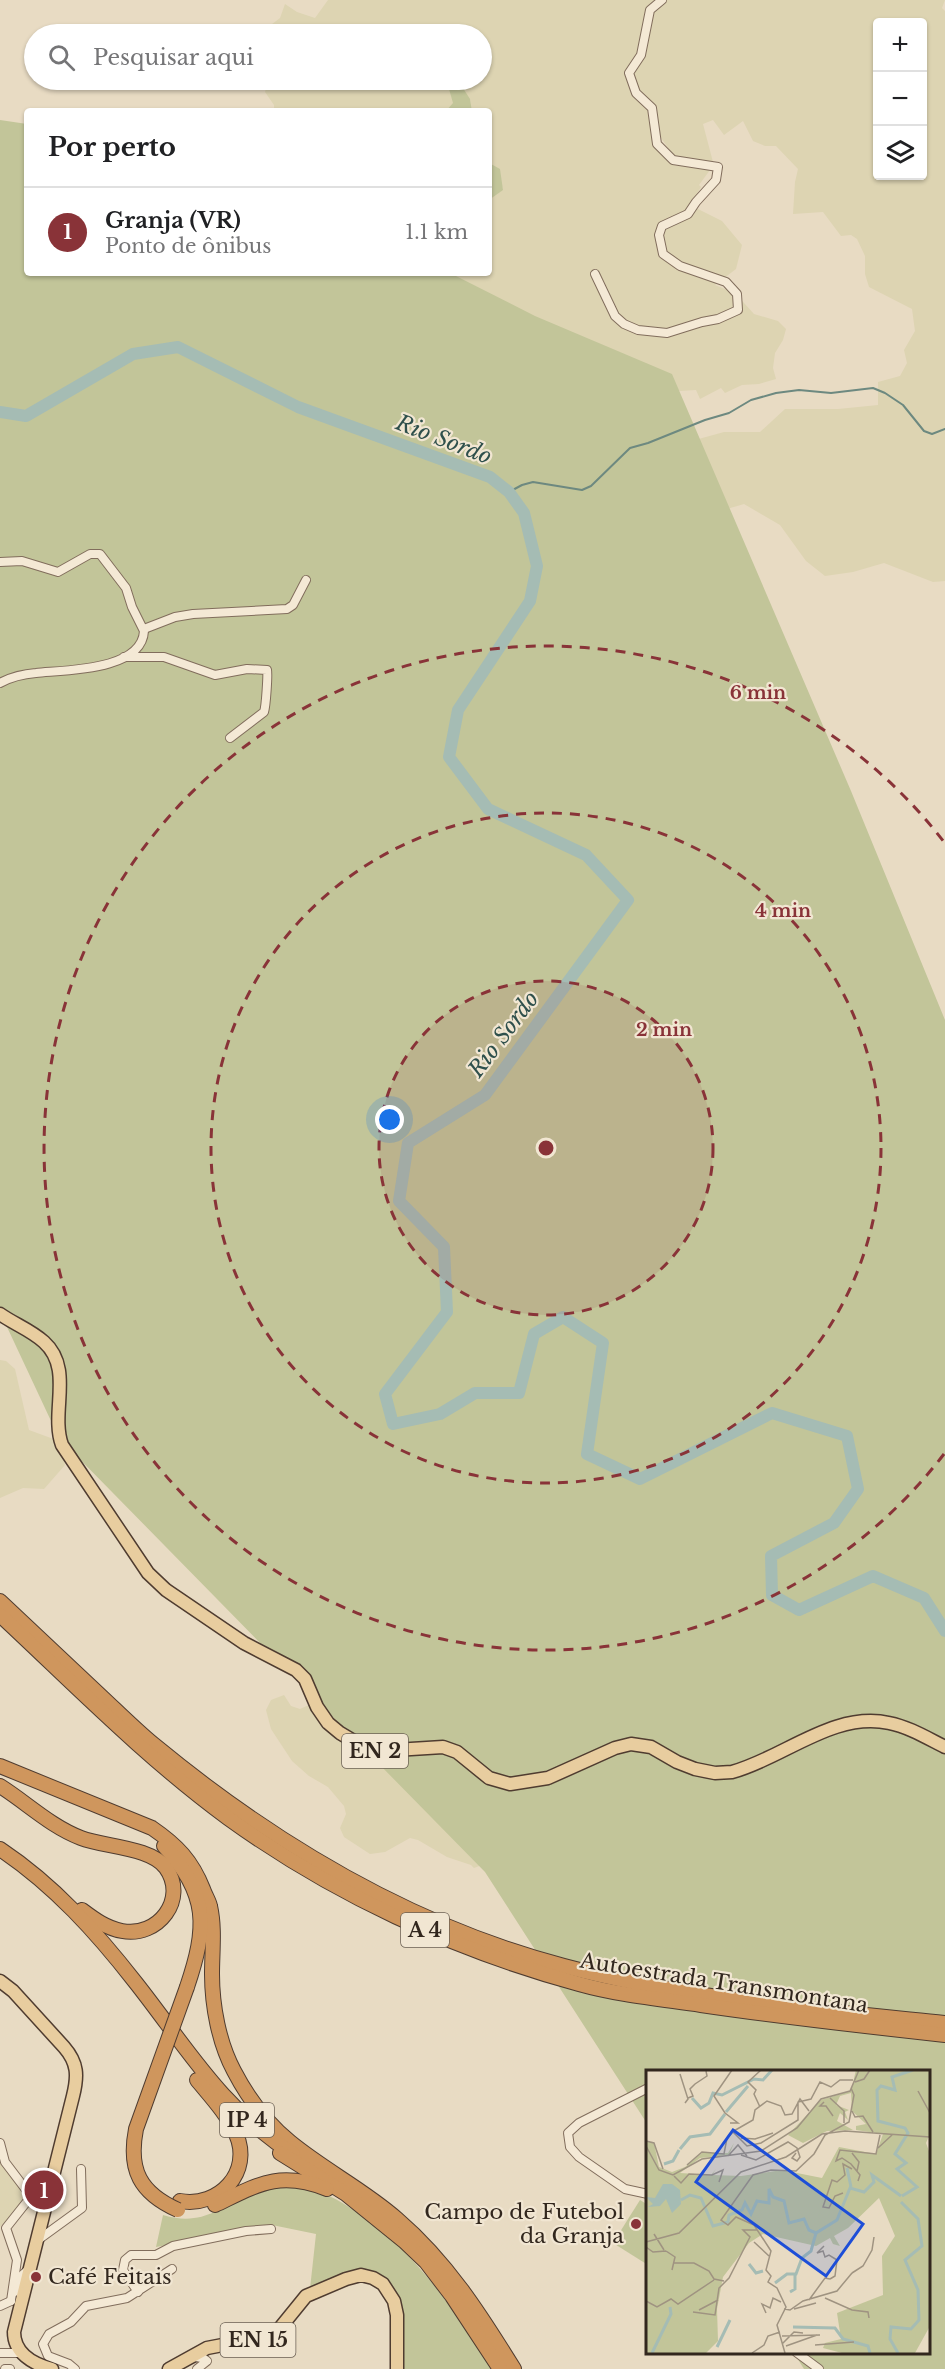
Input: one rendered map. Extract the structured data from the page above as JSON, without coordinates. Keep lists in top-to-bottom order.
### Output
{
  "streets": {
    "highway": ["A 4", "Autoestrada Transmontana", "IP 4"],
    "main road": ["EN 2", "EN 15"]
  },
  "water": ["Rio Sordo"],
  "places": ["Campo de Futebol da Granja", "Café Feitais"],
  "page": {
    "map_buttons": ["+", "−"],
    "search": "Pesquisar aqui",
    "heading": "Por perto",
    "list": [
      {
        "mark": "1",
        "name": "Granja (VR)",
        "note": "Ponto de ônibus",
        "value": "1.1 km"
      }
    ],
    "pins": "1"
  },
  "rings": ["6 min", "4 min", "2 min"]
}
